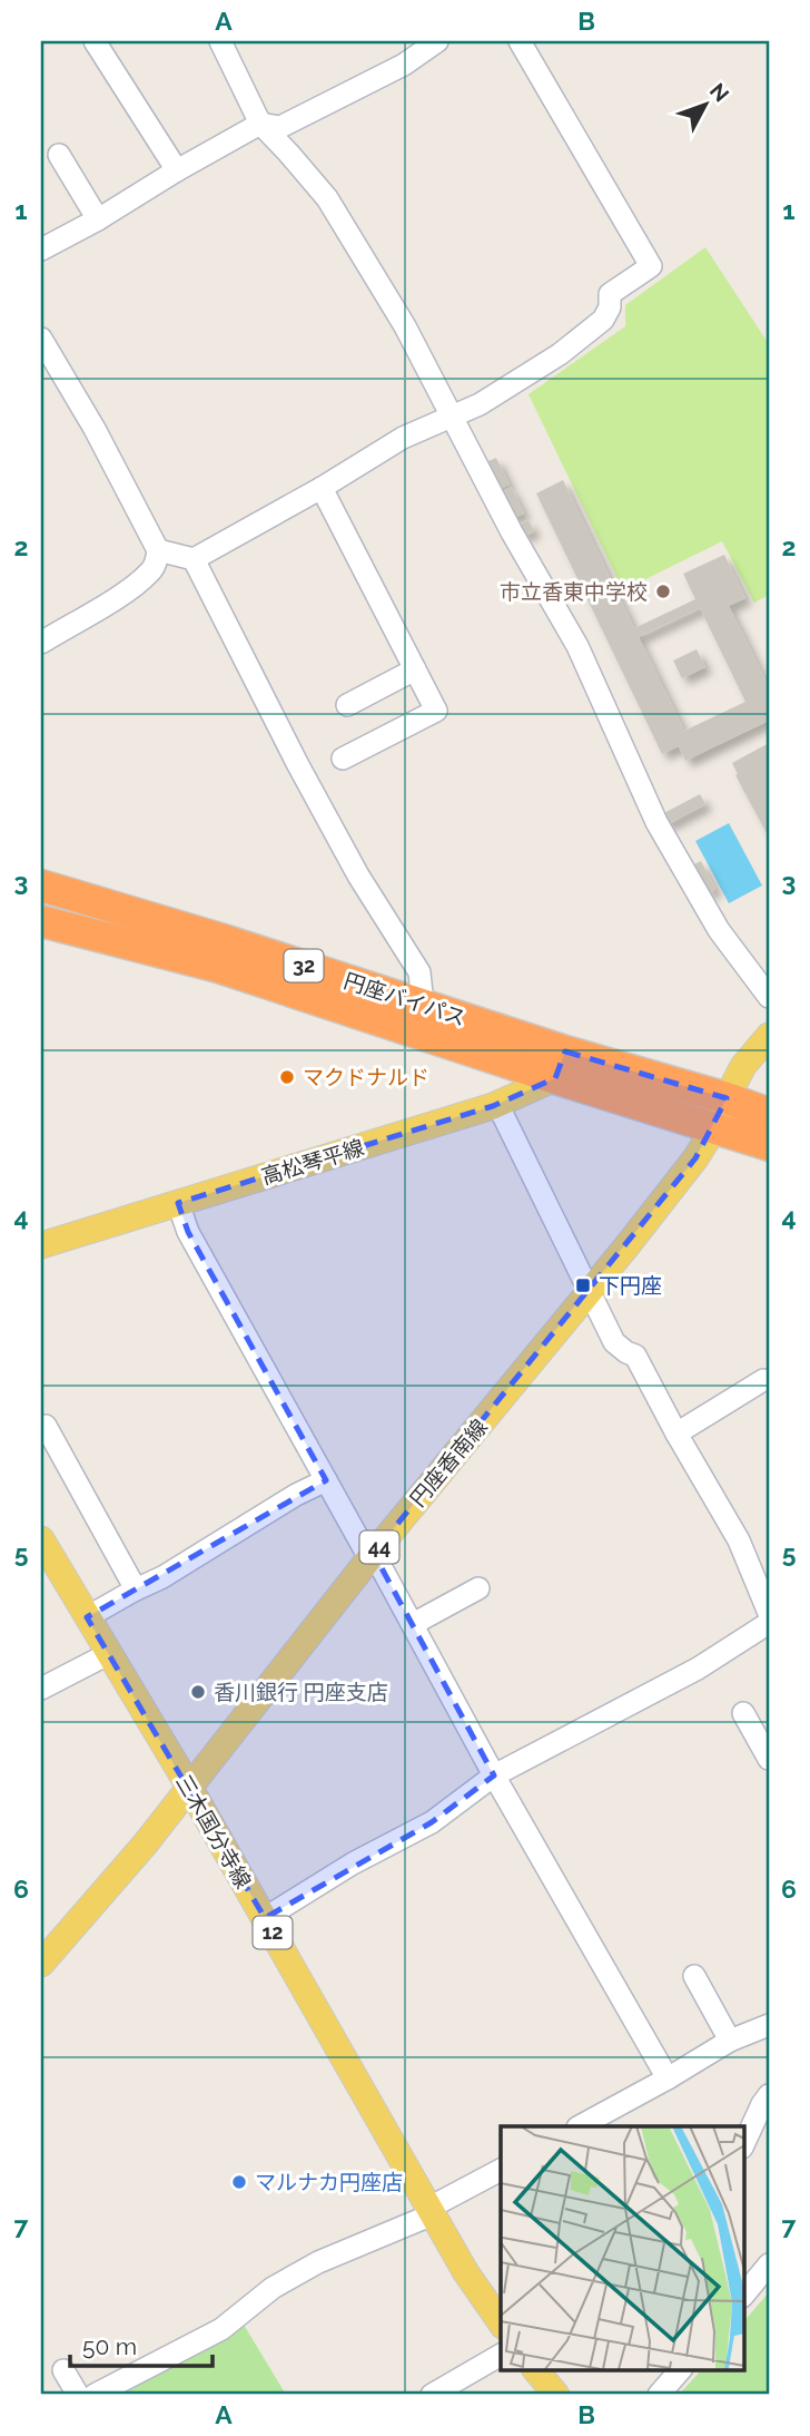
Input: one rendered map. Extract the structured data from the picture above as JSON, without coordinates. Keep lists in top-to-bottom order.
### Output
{
  "streets": {
    "highway": ["32", "円座バイパス"],
    "main road": [
      "高松琴平線",
      "円座香南線",
      "44",
      "三木国分寺線",
      "12"
    ]
  },
  "crossings": [
    ["円座バイパス", "高松琴平線"],
    ["円座バイパス", "円座香南線"],
    ["円座香南線", "三木国分寺線"]
  ],
  "places": {
    "other": [
      "市立香東中学校",
      "マクドナルド",
      "香川銀行 円座支店",
      "マルナカ円座店"
    ],
    "transit": ["下円座"]
  },
  "scale_bar": "50 m",
  "north": "top right",
  "grid": {
    "columns": ["A", "B"],
    "rows": [
      "1",
      "2",
      "3",
      "4",
      "5",
      "6",
      "7"
    ]
  }
}
